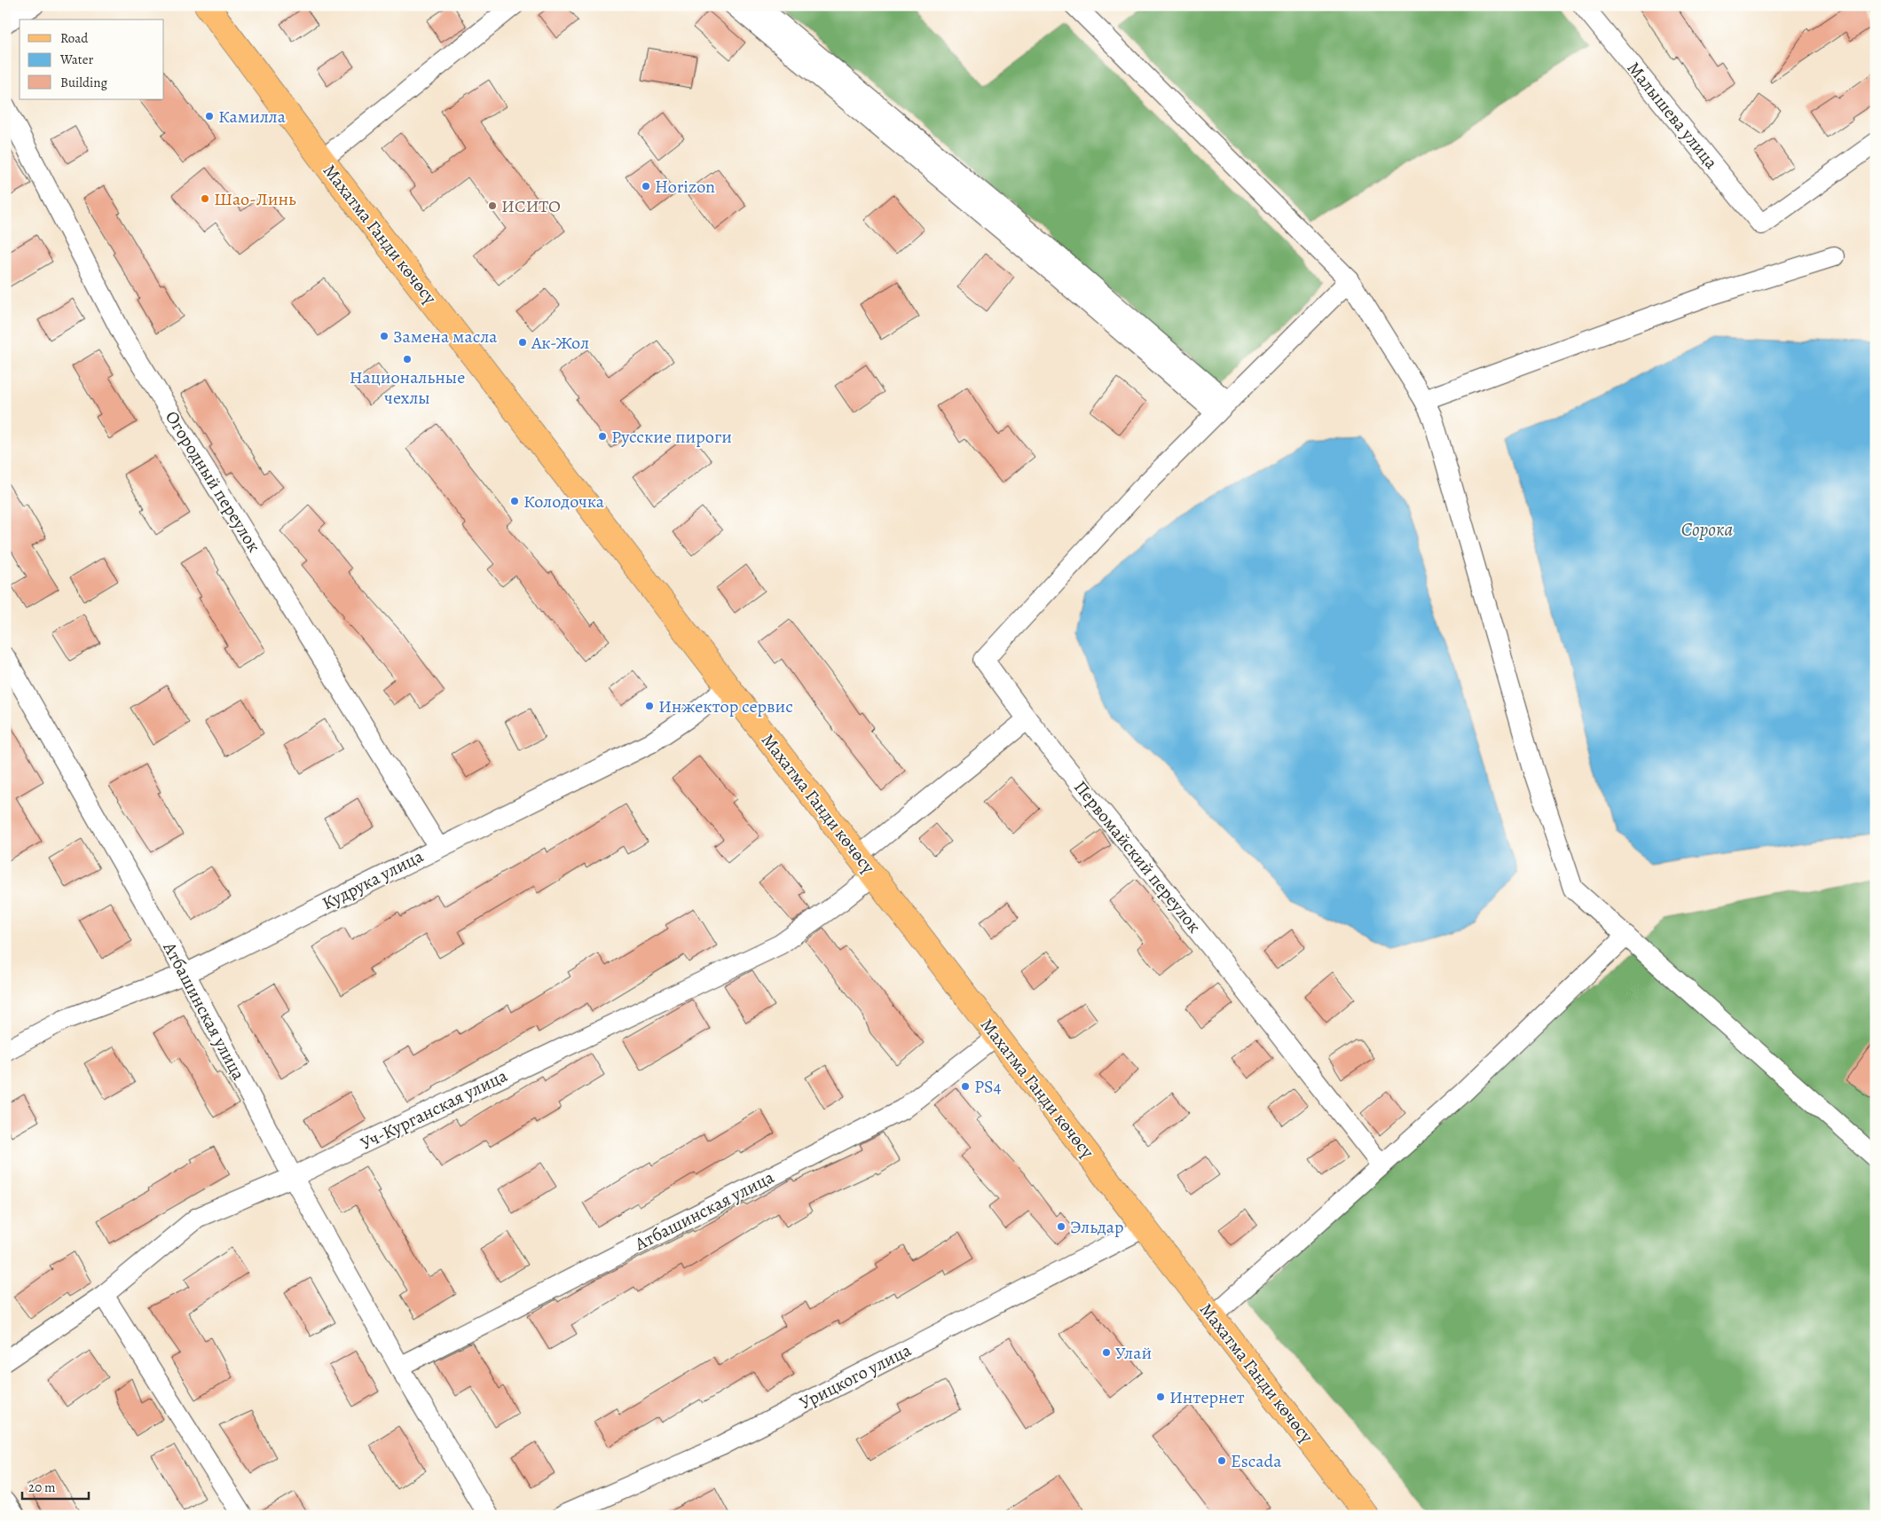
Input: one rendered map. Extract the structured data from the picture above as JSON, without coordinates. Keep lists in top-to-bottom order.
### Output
{
  "streets": {
    "main road": ["Махатма Ганди көчөсү"],
    "street": [
      "Малышева улица",
      "Огородный переулок",
      "Первомайский переулок",
      "Кудрука улица",
      "Атбашинская улица",
      "Уч-Курганская улица",
      "Урицкого улица"
    ]
  },
  "crossings": [
    ["Махатма Ганди көчөсү", "Кудрука улица"],
    ["Махатма Ганди көчөсү", "Атбашинская улица"],
    ["Махатма Ганди көчөсү", "Уч-Курганская улица"],
    ["Махатма Ганди көчөсү", "Урицкого улица"],
    ["Огородный переулок", "Кудрука улица"],
    ["Кудрука улица", "Атбашинская улица"],
    ["Атбашинская улица", "Уч-Курганская улица"]
  ],
  "water": ["Сорока"],
  "places": [
    "Камилла",
    "Horizon",
    "Шао-Линь",
    "ИСИТО",
    "Замена масла",
    "Ак-Жол",
    "Национальные чехлы",
    "Русские пироги",
    "Колодочка",
    "Инжектор сервис",
    "PS4",
    "Эльдар",
    "Улай",
    "Интернет",
    "Escada"
  ],
  "legend": ["Road", "Water", "Building"],
  "scale_bar": "20 m"
}
